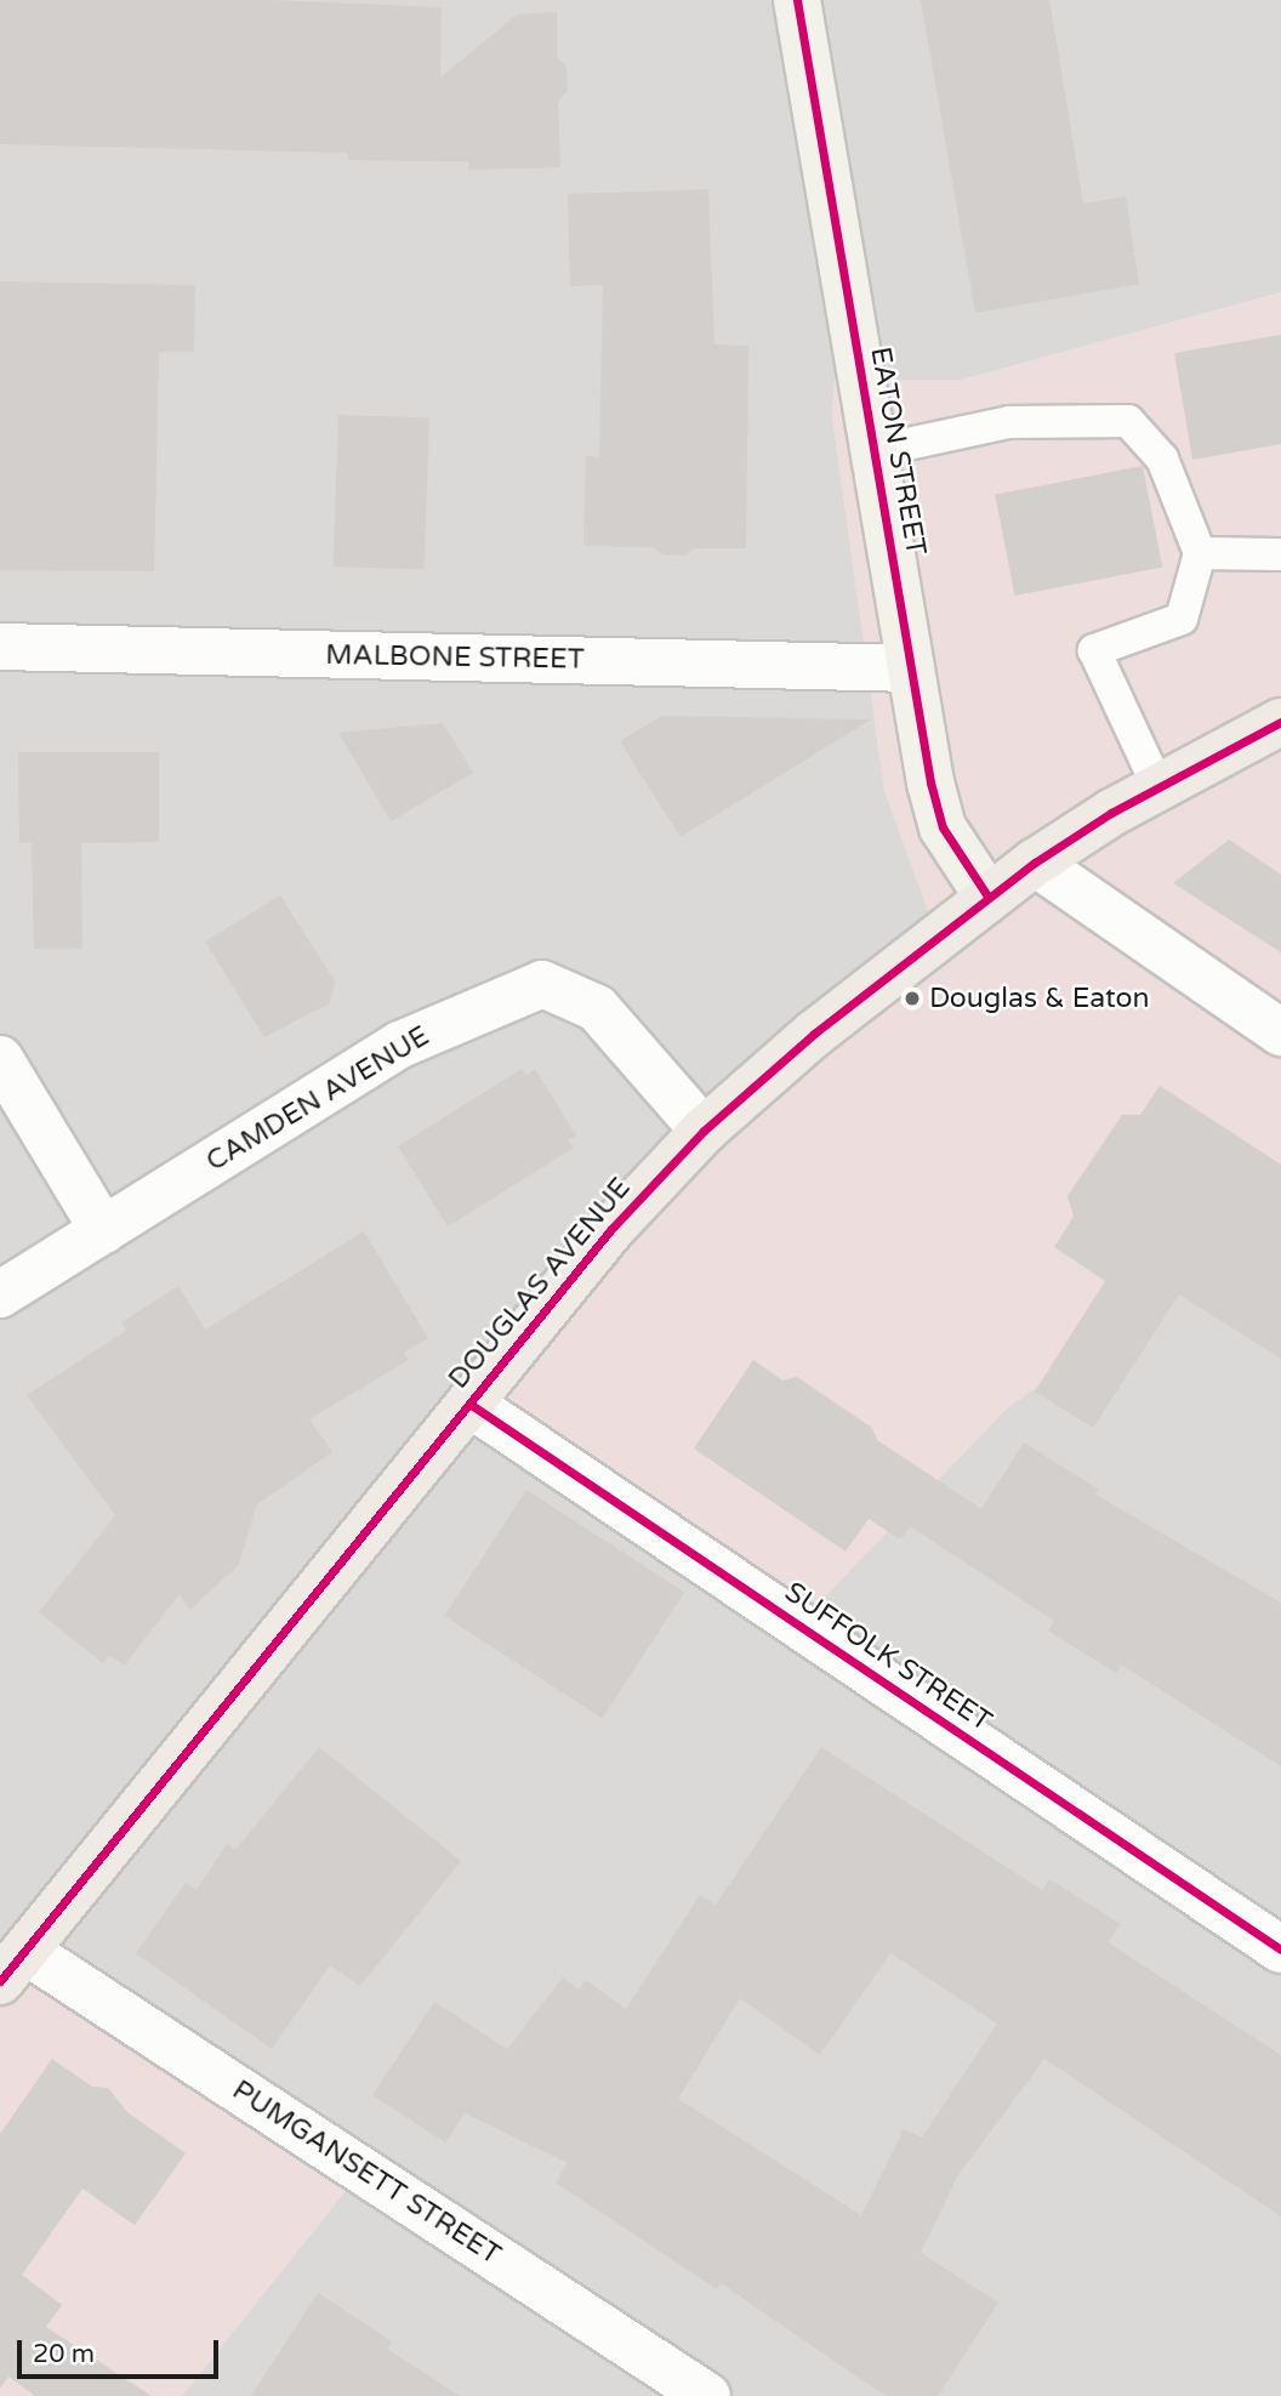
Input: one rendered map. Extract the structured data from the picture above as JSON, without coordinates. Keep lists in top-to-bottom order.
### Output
{
  "streets": {
    "main road": ["DOUGLAS AVENUE"],
    "street": [
      "EATON STREET",
      "MALBONE STREET",
      "CAMDEN AVENUE",
      "SUFFOLK STREET",
      "PUMGANSETT STREET"
    ]
  },
  "crossings": [
    ["EATON STREET", "MALBONE STREET"],
    ["EATON STREET", "DOUGLAS AVENUE"],
    ["CAMDEN AVENUE", "DOUGLAS AVENUE"],
    ["DOUGLAS AVENUE", "SUFFOLK STREET"],
    ["DOUGLAS AVENUE", "PUMGANSETT STREET"]
  ],
  "places": ["Douglas & Eaton"],
  "scale_bar": "20 m"
}
